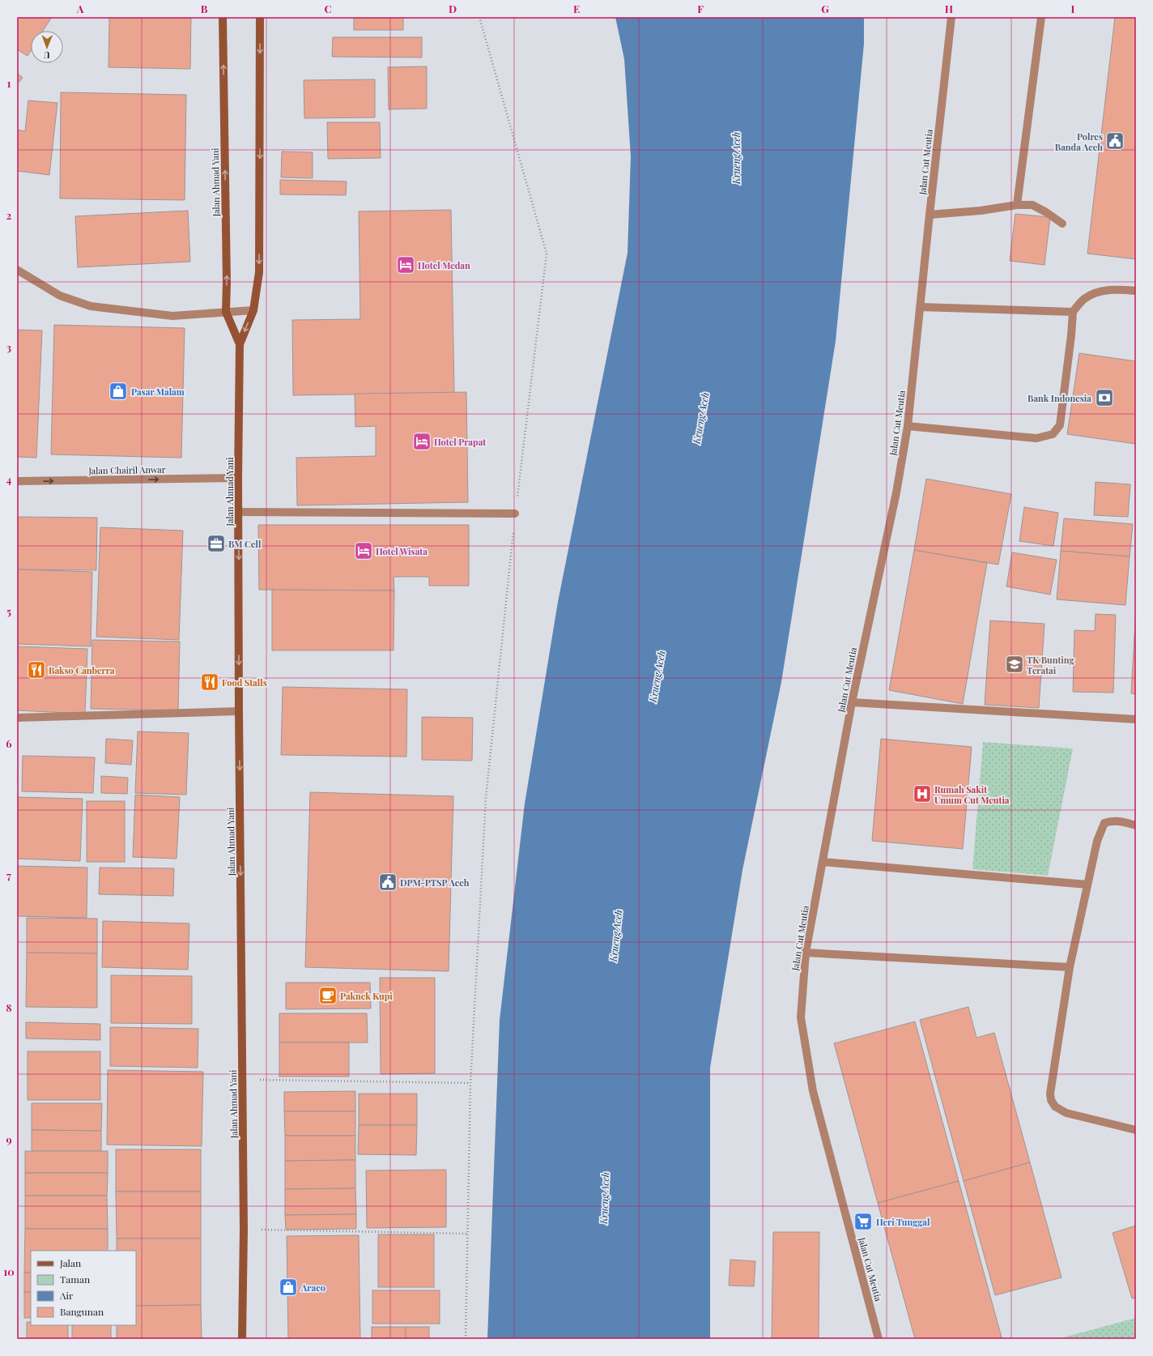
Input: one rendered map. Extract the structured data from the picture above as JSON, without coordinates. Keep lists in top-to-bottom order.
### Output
{
  "streets": {
    "main road": ["Jalan Ahmad Yani"],
    "street": ["Jalan Cut Meutia", "Jalan Chairil Anwar"]
  },
  "crossings": [
    ["Jalan Ahmad Yani", "Jalan Chairil Anwar"]
  ],
  "one_way": ["Jalan Chairil Anwar"],
  "water": ["Krueng Aceh"],
  "places": {
    "public building": ["Polres Banda Aceh", "DPM-PTSP Aceh"],
    "hotel": ["Hotel Medan", "Hotel Prapat", "Hotel Wisata"],
    "shop": ["Pasar Malam", "Araco"],
    "bank": ["Bank Indonesia"],
    "office": ["BM Cell"],
    "school or university": ["TK Bunting Teratai"],
    "restaurant": ["Bakso Canberra", "Food Stalls"],
    "hospital": ["Rumah Sakit Umum Cut Meutia"],
    "cafe": ["Paknek Kupi"],
    "supermarket": ["Heri Tunggal"]
  },
  "legend": [
    "Jalan",
    "Taman",
    "Air",
    "Bangunan"
  ],
  "north": "bottom",
  "grid": {
    "columns": [
      "A",
      "B",
      "C",
      "D",
      "E",
      "F",
      "G",
      "H",
      "I"
    ],
    "rows": [
      "1",
      "2",
      "3",
      "4",
      "5",
      "6",
      "7",
      "8",
      "9",
      "10"
    ]
  }
}
